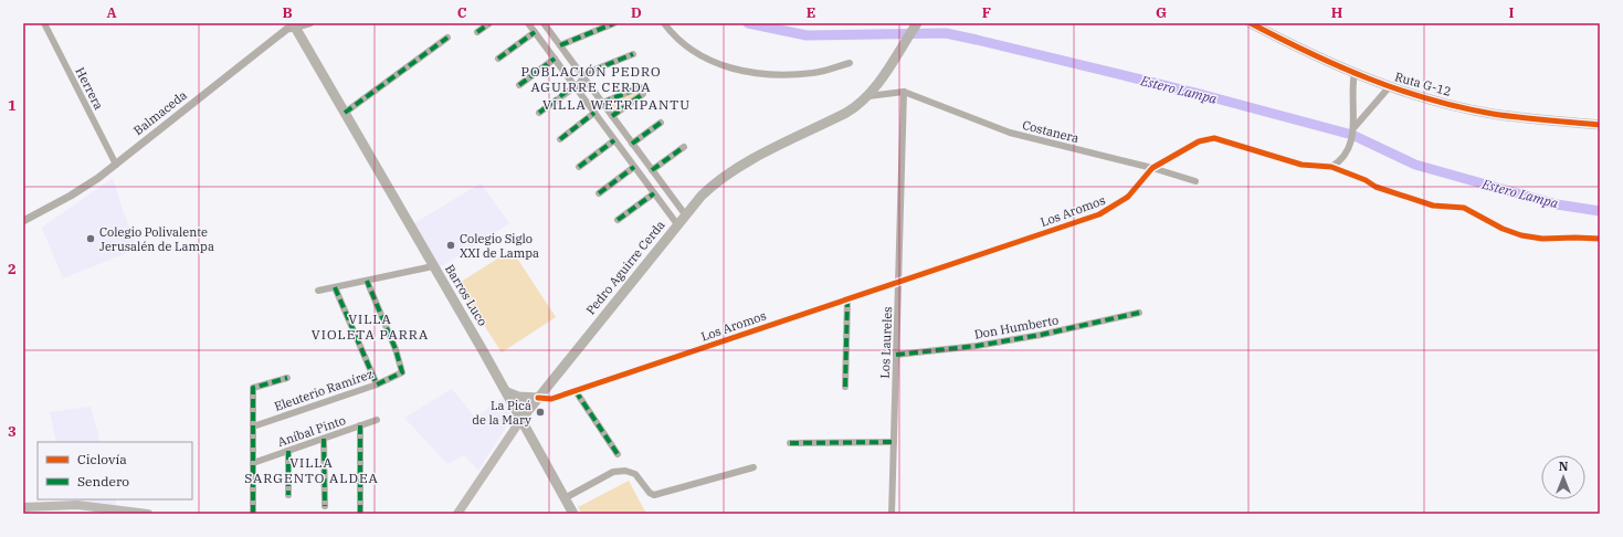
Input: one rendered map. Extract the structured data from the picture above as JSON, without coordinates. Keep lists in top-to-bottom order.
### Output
{
  "streets": {
    "main road": ["Ruta G-12", "Pedro Aguirre Cerda", "Barros Luco"],
    "street": [
      "Herrera",
      "Balmaceda",
      "Costanera",
      "Los Aromos",
      "Don Humberto",
      "Los Laureles",
      "Eleuterio Ramírez",
      "Aníbal Pinto"
    ]
  },
  "crossings": [
    ["Herrera", "Balmaceda"],
    ["Balmaceda", "Barros Luco"],
    ["Costanera", "Los Aromos"],
    ["Costanera", "Los Laureles"],
    ["Los Aromos", "Pedro Aguirre Cerda"],
    ["Los Aromos", "Los Laureles"],
    ["Pedro Aguirre Cerda", "Barros Luco"],
    ["Don Humberto", "Los Laureles"]
  ],
  "districts": [
    "POBLACIÓN PEDRO AGUIRRE CERDA",
    "VILLA WETRIPANTU",
    "VILLA VIOLETA PARRA",
    "VILLA SARGENTO ALDEA"
  ],
  "water": ["Estero Lampa"],
  "places": ["Colegio Polivalente Jerusalén de Lampa", "Colegio Siglo XXI de Lampa", "La Picá de la Mary"],
  "legend": ["Ciclovía", "Sendero"],
  "north": "top",
  "grid": {
    "columns": [
      "A",
      "B",
      "C",
      "D",
      "E",
      "F",
      "G",
      "H",
      "I"
    ],
    "rows": ["1", "2", "3"]
  }
}
